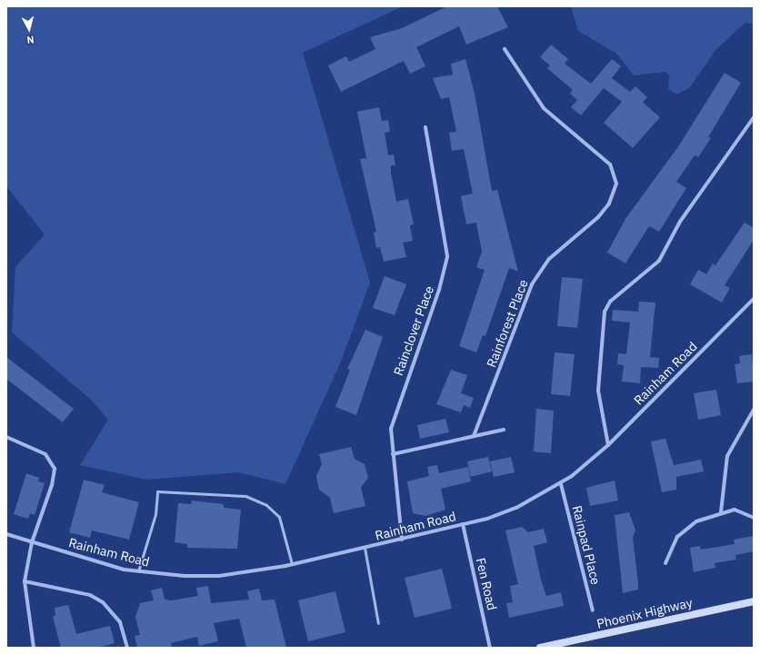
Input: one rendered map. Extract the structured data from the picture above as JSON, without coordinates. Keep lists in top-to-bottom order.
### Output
{
  "streets": {
    "main road": ["Phoenix Highway"],
    "street": [
      "Rainforest Place",
      "Rainclover Place",
      "Rainham Road",
      "Rainpad Place",
      "Fen Road"
    ]
  },
  "crossings": [
    ["Rainclover Place", "Rainham Road"],
    ["Rainham Road", "Rainpad Place"],
    ["Rainham Road", "Fen Road"]
  ],
  "north": "bottom"
}
